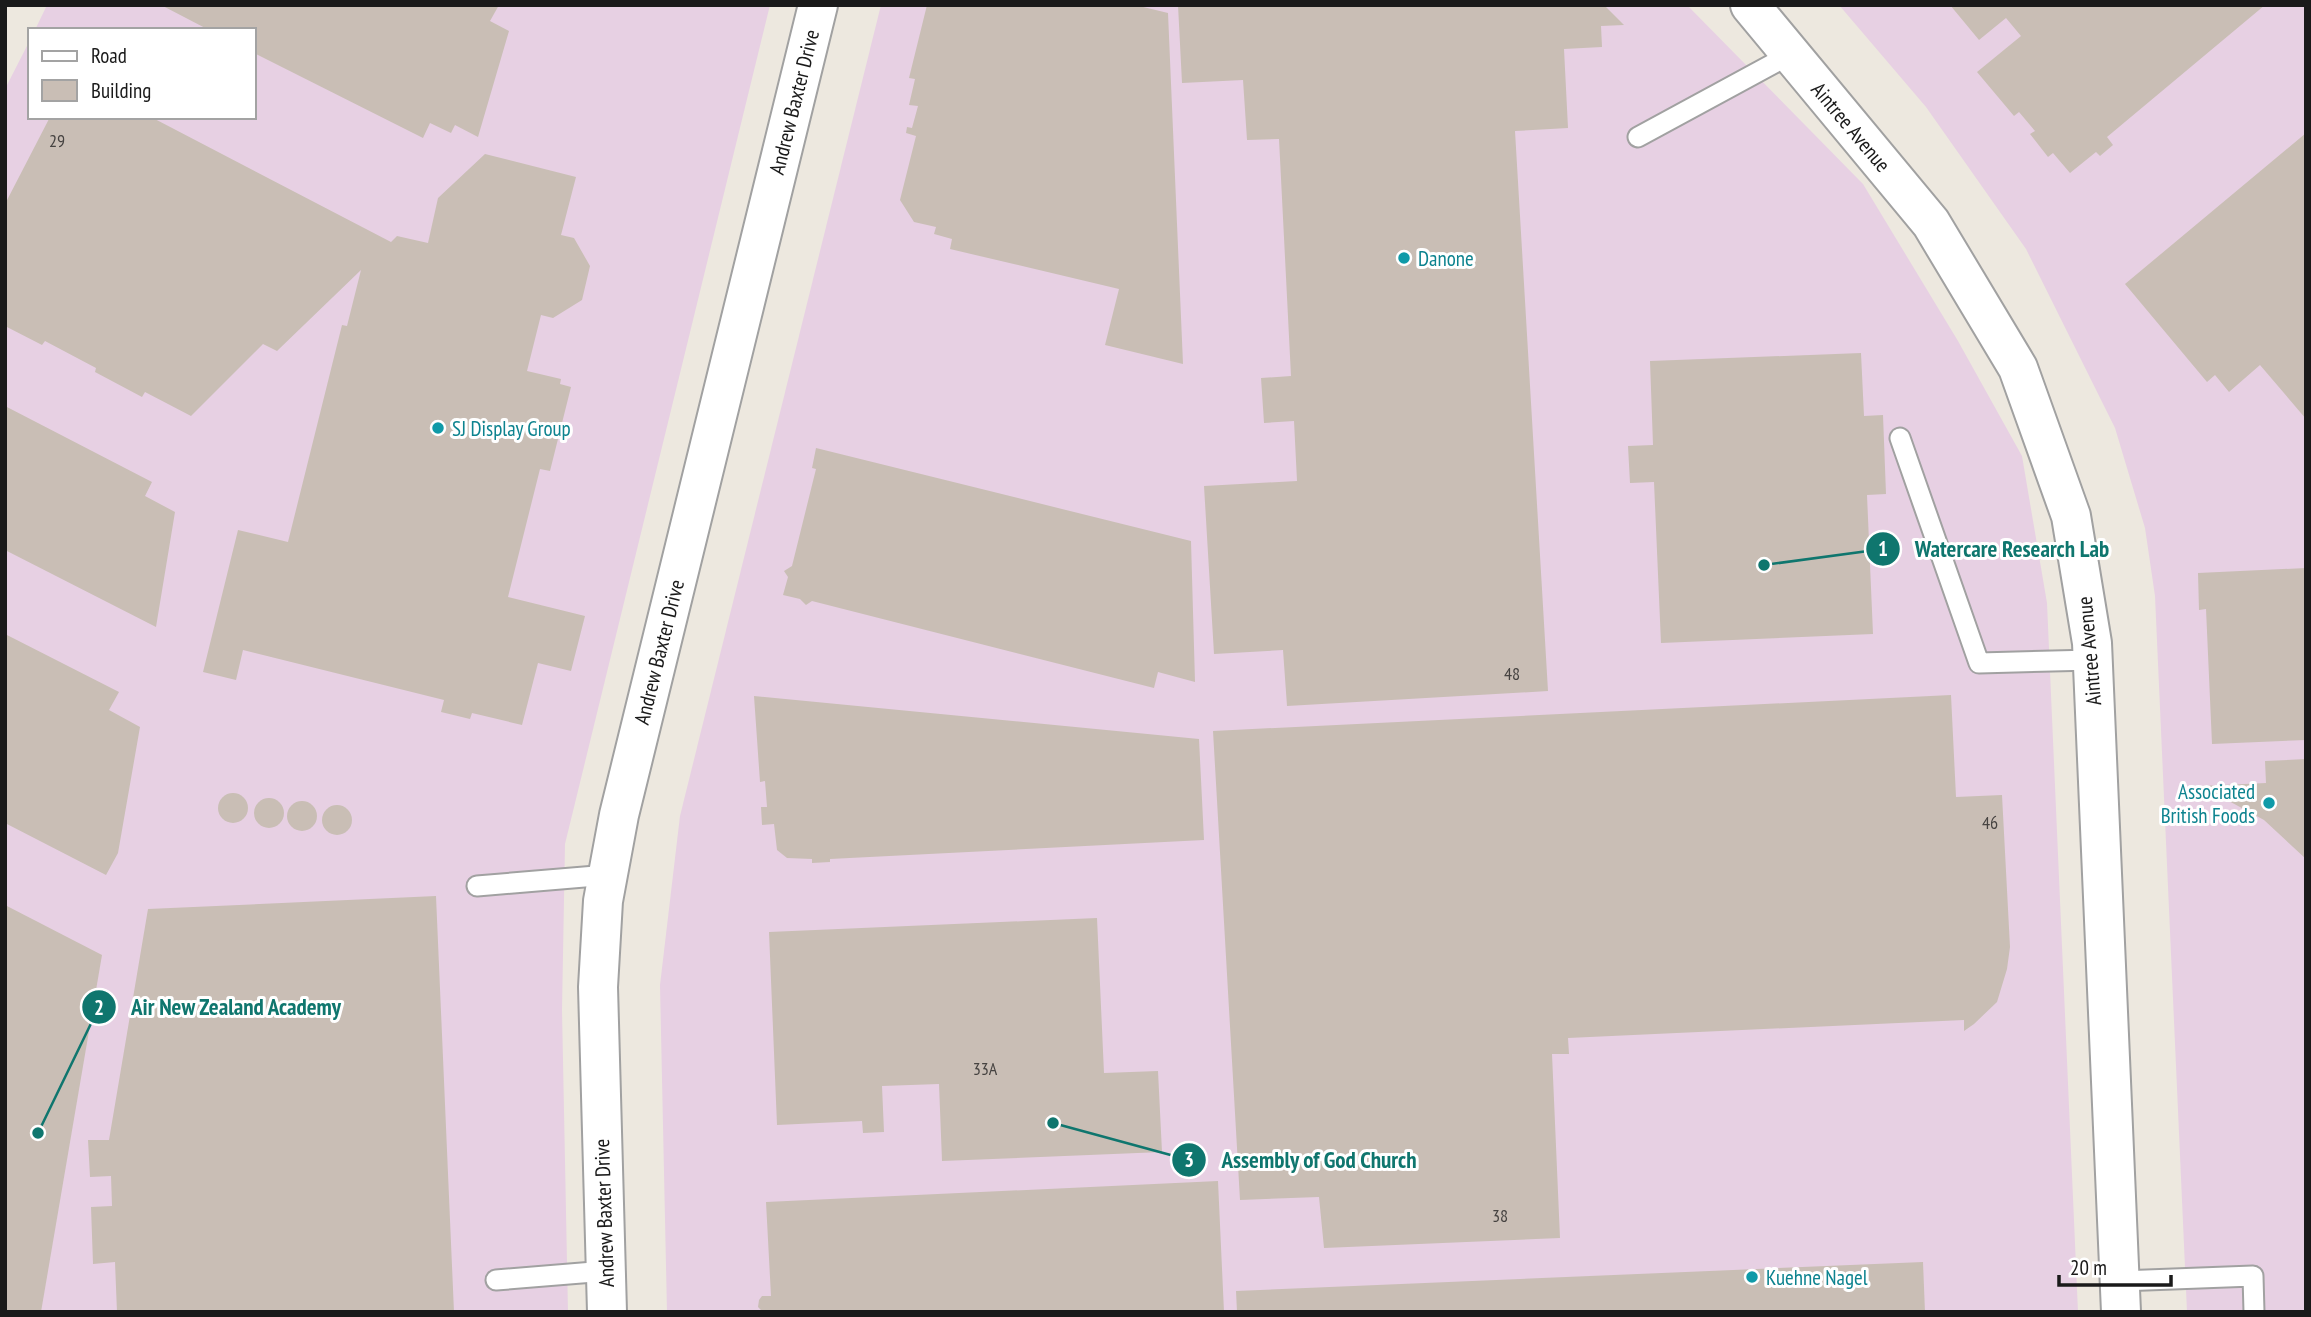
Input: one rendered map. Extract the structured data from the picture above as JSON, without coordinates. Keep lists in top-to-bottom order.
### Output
{
  "streets": {
    "street": ["Andrew Baxter Drive", "Aintree Avenue"]
  },
  "places": [
    "Danone",
    "SJ Display Group",
    "Watercare Research Lab",
    "Associated British Foods",
    "Assembly of God Church",
    "Air New Zealand Academy",
    "Kuehne Nagel"
  ],
  "house_numbers": [
    "29",
    "48",
    "46",
    "33A",
    "38"
  ],
  "legend": ["Road", "Building"],
  "scale_bar": "20 m"
}
